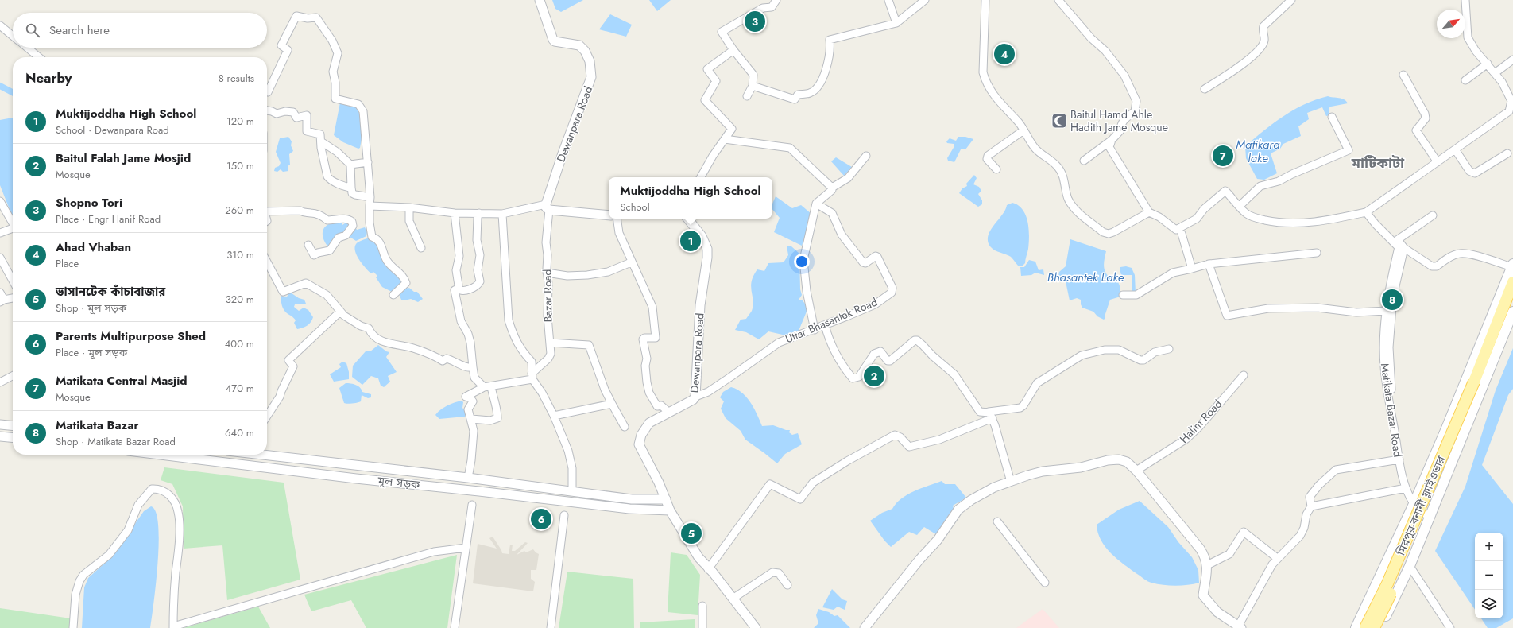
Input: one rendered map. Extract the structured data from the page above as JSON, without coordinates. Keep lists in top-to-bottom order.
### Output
{
  "streets": {
    "main road": ["মিরপুর-বনানী ফ্লাইওভার"],
    "street": [
      "Dewanpara Road",
      "Bazar Road",
      "Uttar Bhasantek Road",
      "Matikata Bazar Road",
      "Halim Road",
      "মূল সড়ক"
    ]
  },
  "crossings": [
    ["Dewanpara Road", "Bazar Road"],
    ["Dewanpara Road", "Uttar Bhasantek Road"],
    ["Dewanpara Road", "মূল সড়ক"]
  ],
  "districts": ["মাটিকাটা"],
  "water": ["Matikara lake", "Bhasantek Lake"],
  "places": {
    "mosque": ["Baitul Hamd Ahle Hadith Jame Mosque"]
  },
  "north": "top right",
  "page": {
    "pins": [
      "3",
      "4",
      "7",
      "1",
      "8",
      "2",
      "6",
      "5"
    ],
    "search": "Search here",
    "heading": ["Nearby", "8 results"],
    "list": [
      {
        "mark": "1",
        "name": "Muktijoddha High School",
        "note": "School · Dewanpara Road",
        "value": "120 m"
      },
      {
        "mark": "2",
        "name": "Baitul Falah Jame Mosjid",
        "note": "Mosque",
        "value": "150 m"
      },
      {
        "mark": "3",
        "name": "Shopno Tori",
        "note": "Place · Engr Hanif Road",
        "value": "260 m"
      },
      {
        "mark": "4",
        "name": "Ahad Vhaban",
        "note": "Place",
        "value": "310 m"
      },
      {
        "mark": "5",
        "name": "ভাসানটেক কাঁচাবাজার",
        "note": "Shop · মূল সড়ক",
        "value": "320 m"
      },
      {
        "mark": "6",
        "name": "Parents Multipurpose Shed",
        "note": "Place · মূল সড়ক",
        "value": "400 m"
      },
      {
        "mark": "7",
        "name": "Matikata Central Masjid",
        "note": "Mosque",
        "value": "470 m"
      },
      {
        "mark": "8",
        "name": "Matikata Bazar",
        "note": "Shop · Matikata Bazar Road",
        "value": "640 m"
      }
    ],
    "popup": ["Muktijoddha High School", "School"],
    "map_buttons": ["+", "−"]
  }
}
